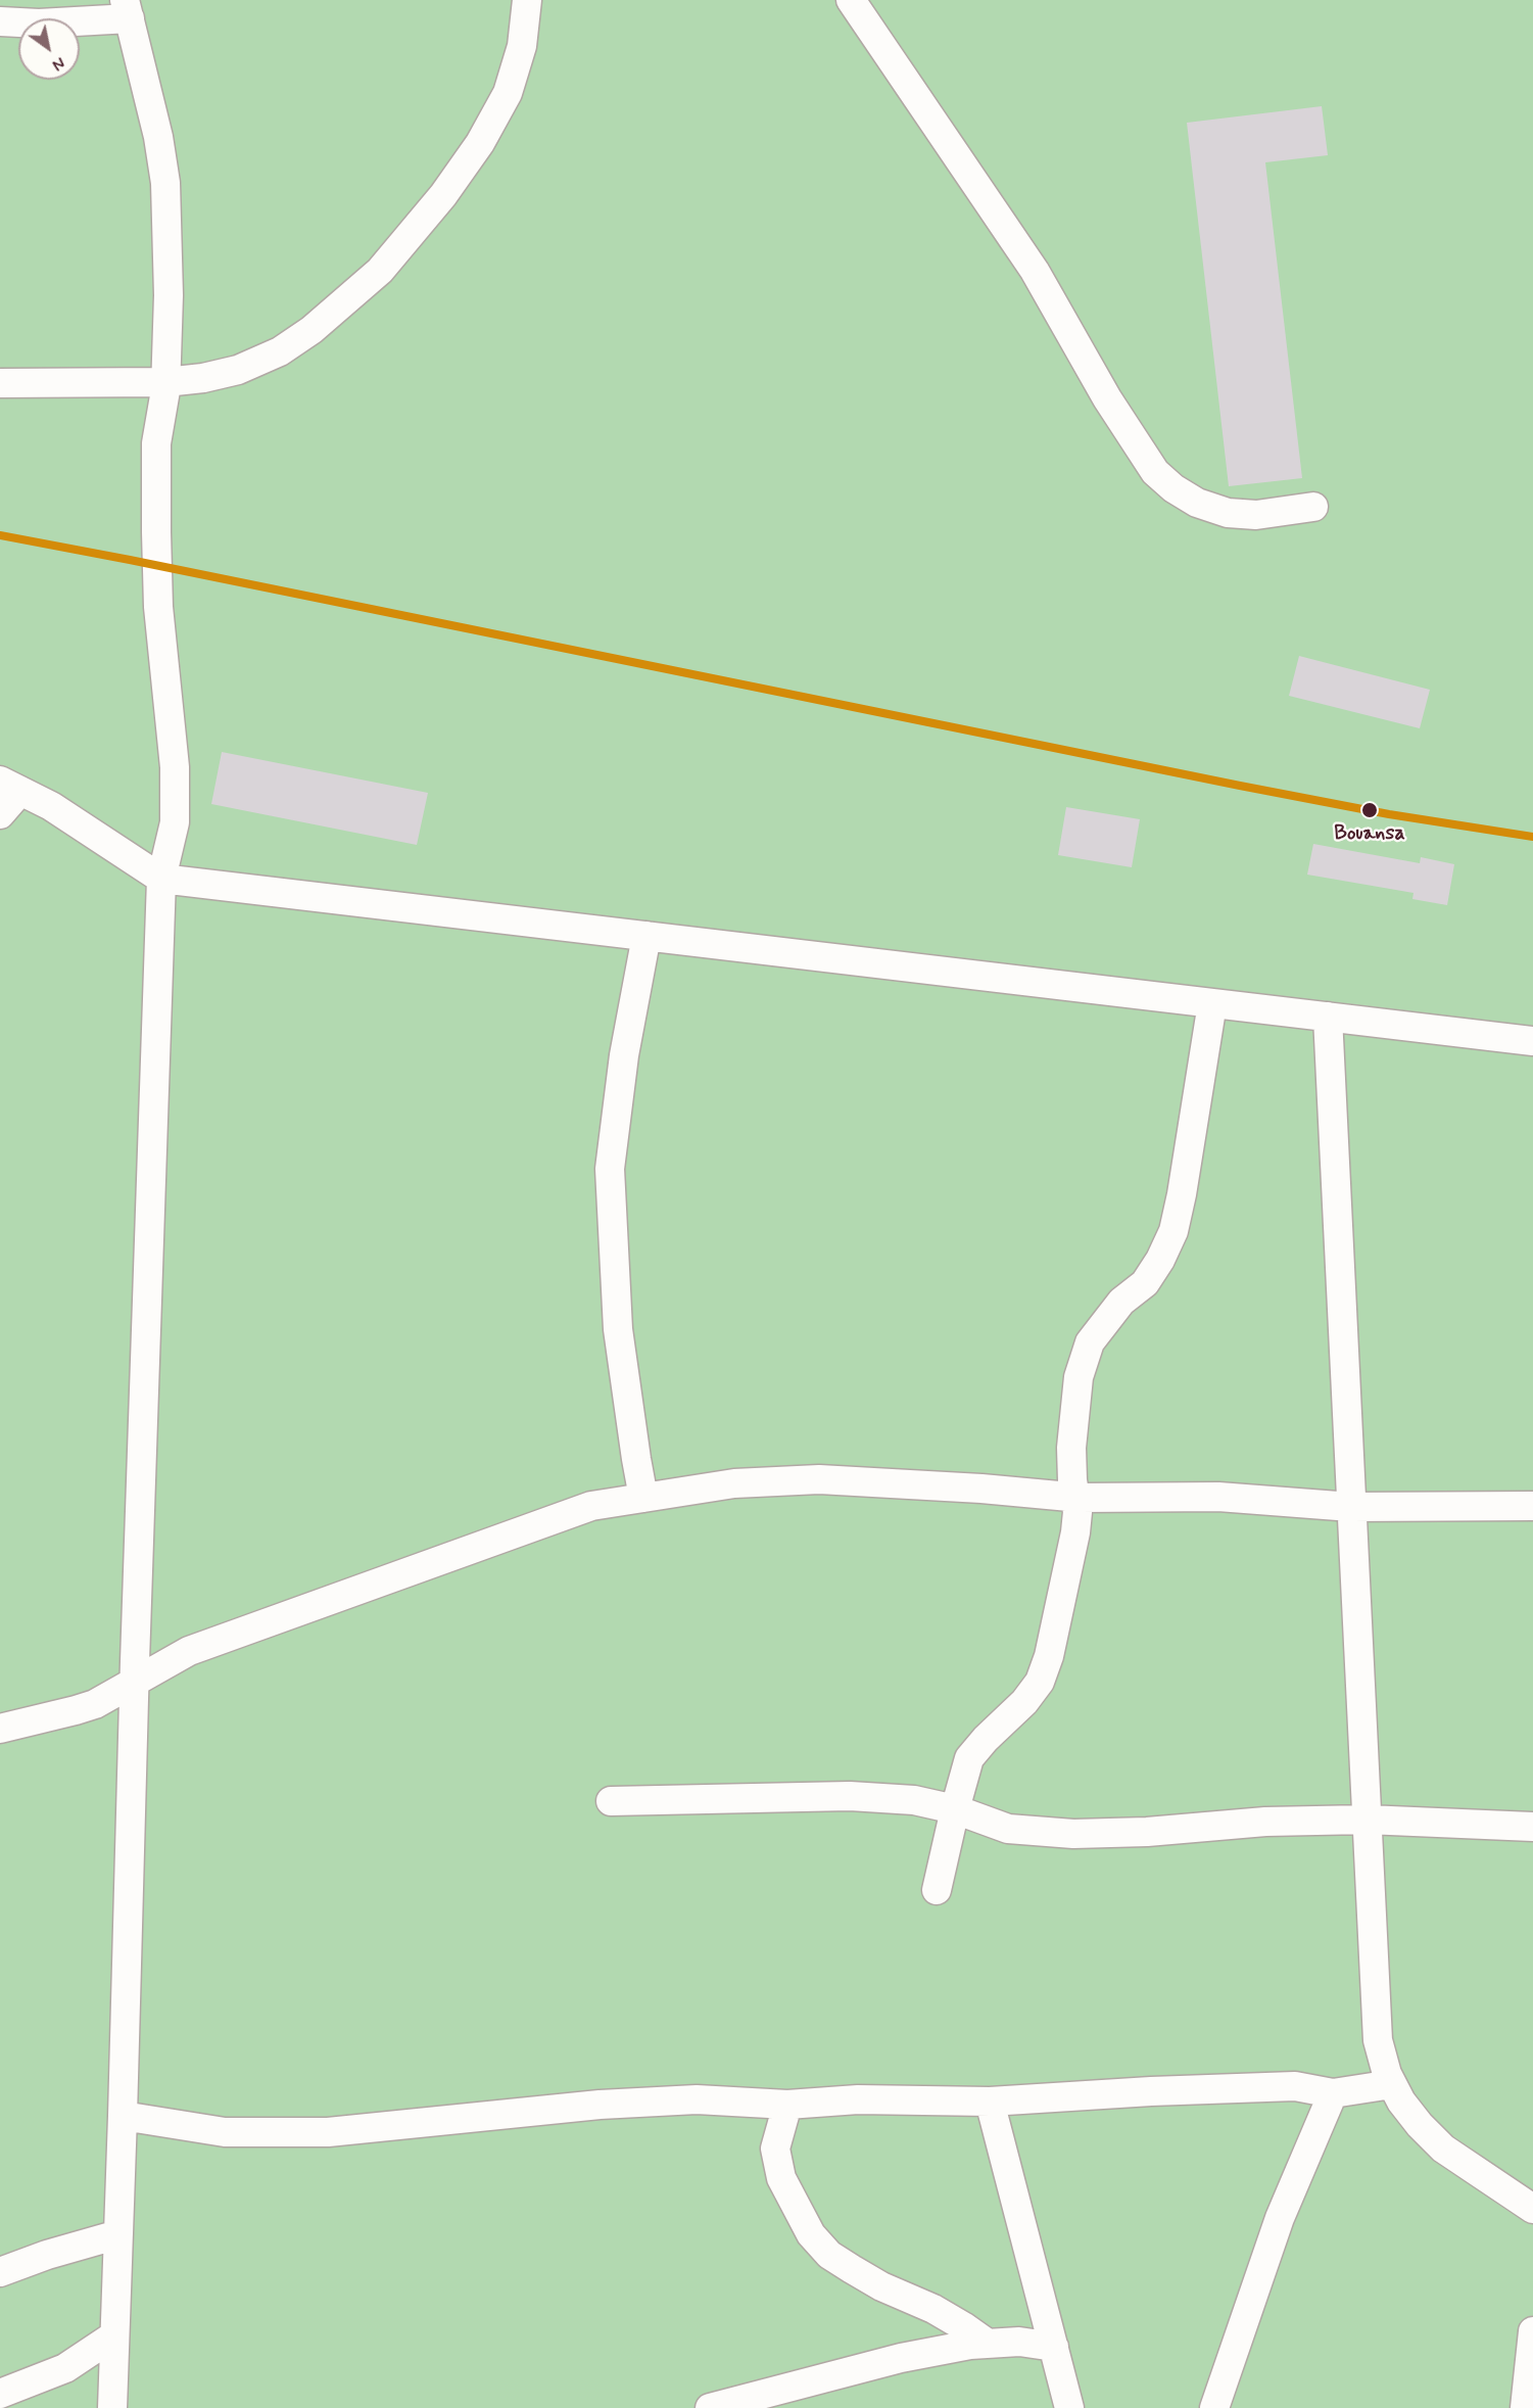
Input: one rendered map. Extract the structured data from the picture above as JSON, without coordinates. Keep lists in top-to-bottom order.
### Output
{
  "places": ["Bouansa"],
  "north": "bottom right"
}
